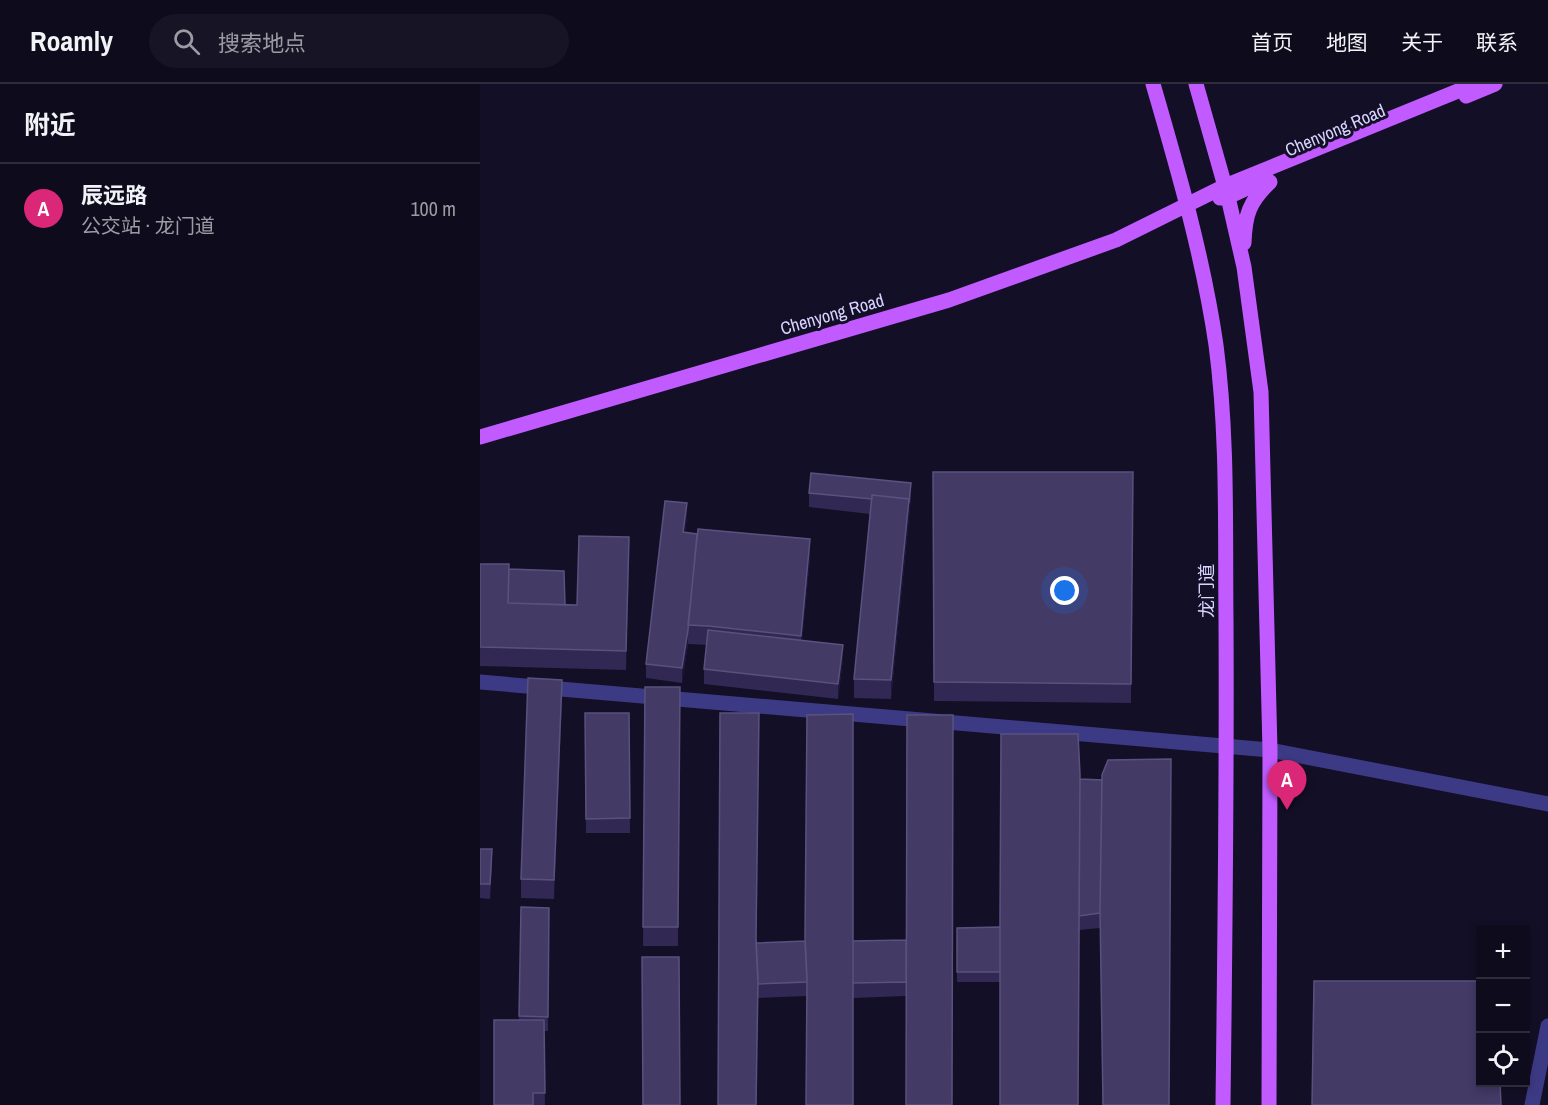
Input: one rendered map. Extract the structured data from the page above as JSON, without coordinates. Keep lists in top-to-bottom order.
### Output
{
  "streets": {
    "main road": ["Chenyong Road", "龙门道"]
  },
  "crossings": [
    ["Chenyong Road", "龙门道"]
  ],
  "page": {
    "header": "Roamly",
    "search": "搜索地点",
    "nav": [
      "首页",
      "地图",
      "关于",
      "联系"
    ],
    "heading": "附近",
    "list": [
      {
        "mark": "A",
        "name": "辰远路",
        "note": "公交站 · 龙门道",
        "value": "100 m"
      }
    ],
    "pins": "A",
    "map_buttons": ["+", "−"]
  }
}
